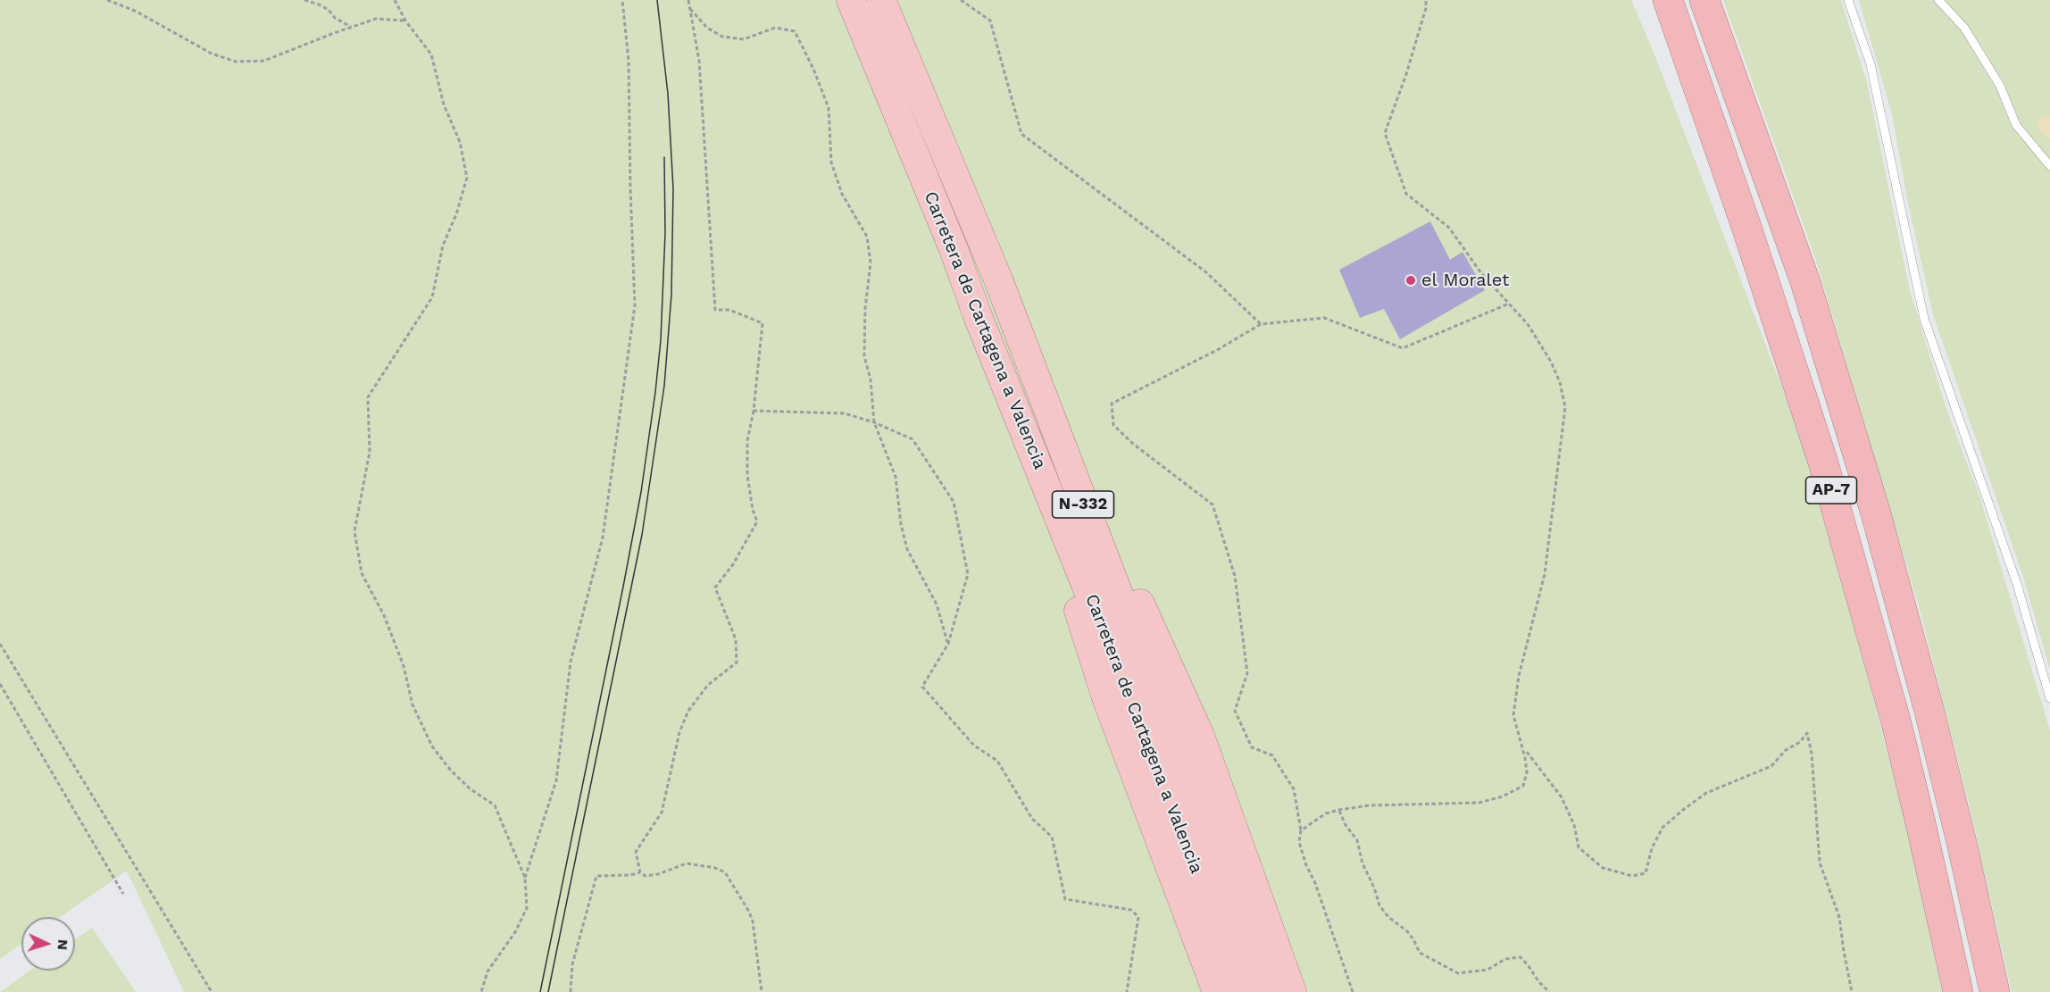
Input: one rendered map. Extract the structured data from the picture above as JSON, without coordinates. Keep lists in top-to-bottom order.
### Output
{
  "streets": {
    "highway": ["Carretera de Cartagena a Valencia", "AP-7", "N-332"]
  },
  "crossings": [
    ["Carretera de Cartagena a Valencia", "N-332"]
  ],
  "places": ["el Moralet"],
  "north": "right"
}
